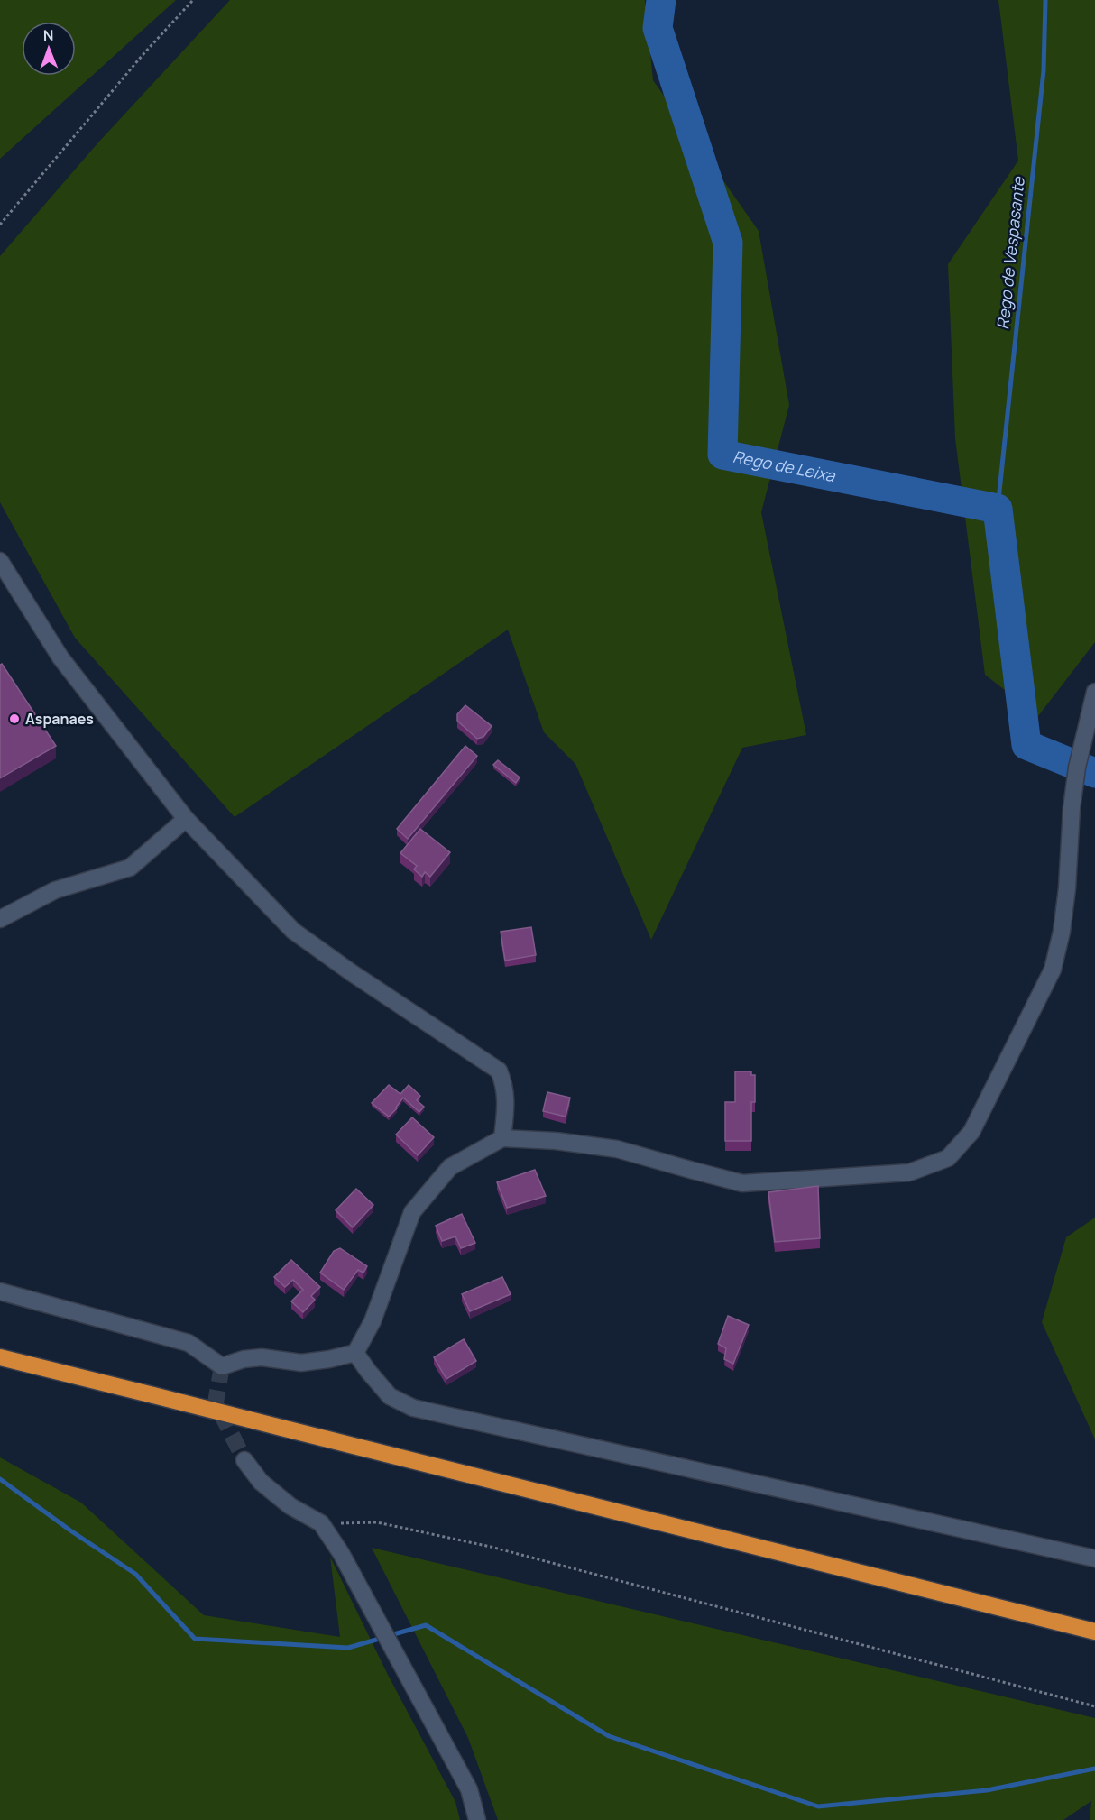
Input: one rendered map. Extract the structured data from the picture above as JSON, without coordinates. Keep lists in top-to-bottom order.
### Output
{
  "water": ["Rego de Vespasante", "Rego de Leixa"],
  "places": ["Aspanaes"],
  "north": "top"
}
